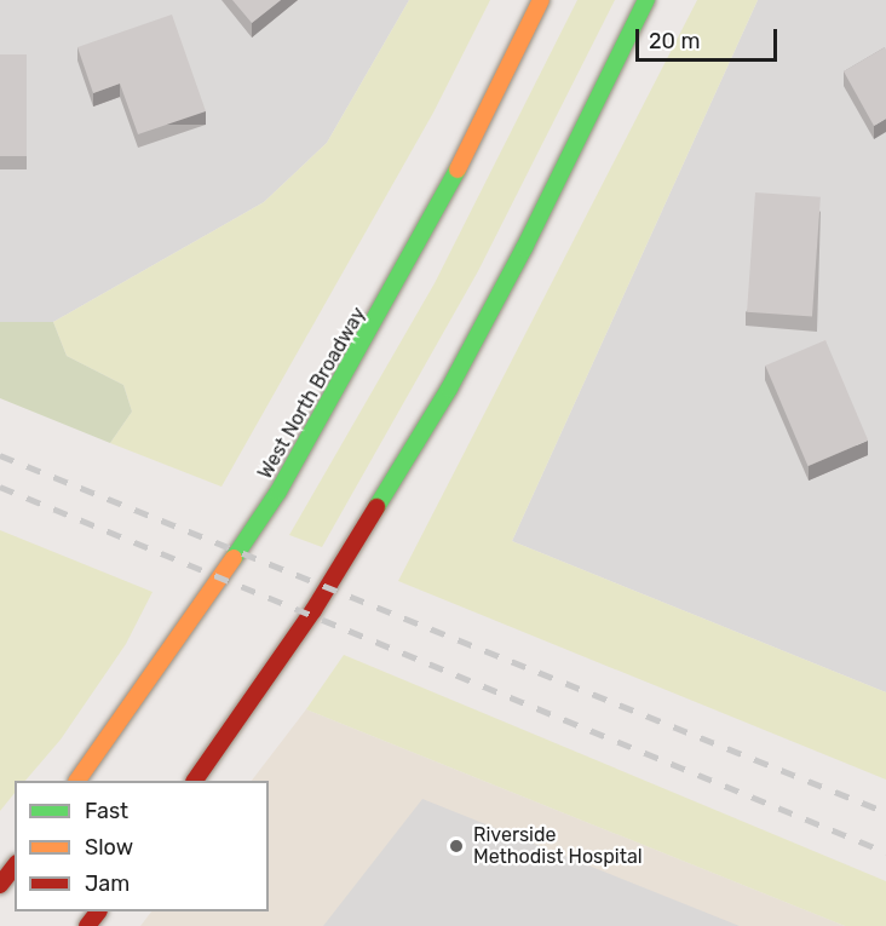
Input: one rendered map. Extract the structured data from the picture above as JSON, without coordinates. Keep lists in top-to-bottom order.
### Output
{
  "streets": {
    "main road": ["West North Broadway"]
  },
  "places": ["Riverside Methodist Hospital"],
  "legend": ["Fast", "Slow", "Jam"],
  "scale_bar": "20 m"
}
